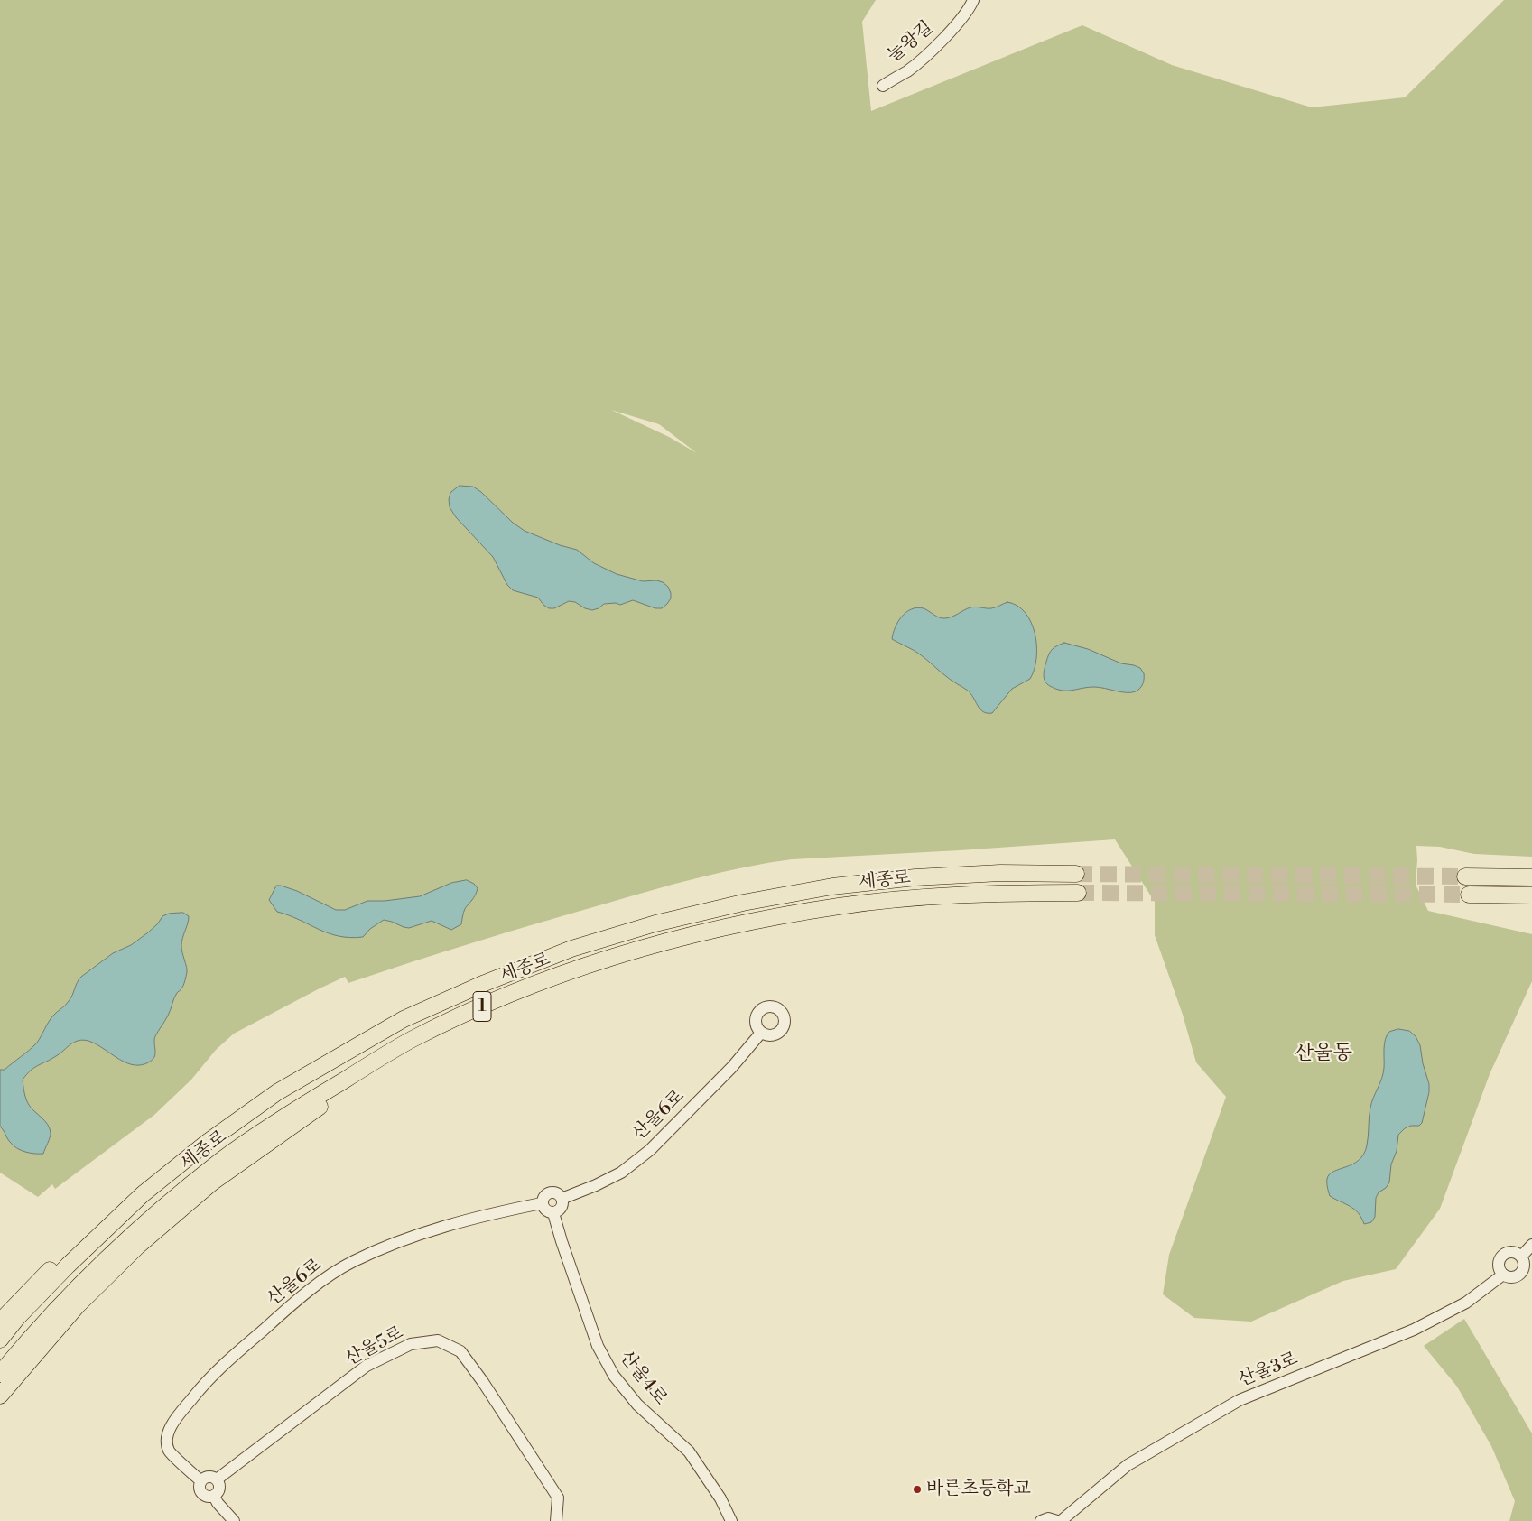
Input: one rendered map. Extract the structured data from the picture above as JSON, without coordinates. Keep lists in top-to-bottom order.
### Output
{
  "streets": {
    "highway": ["세종로", "1"],
    "street": [
      "눌왕길",
      "산울6로",
      "산울5로",
      "산울3로",
      "산울4로"
    ]
  },
  "crossings": [
    ["산울6로", "산울5로"],
    ["산울6로", "산울4로"]
  ],
  "districts": ["산울동"],
  "places": ["바른초등학교"]
}
